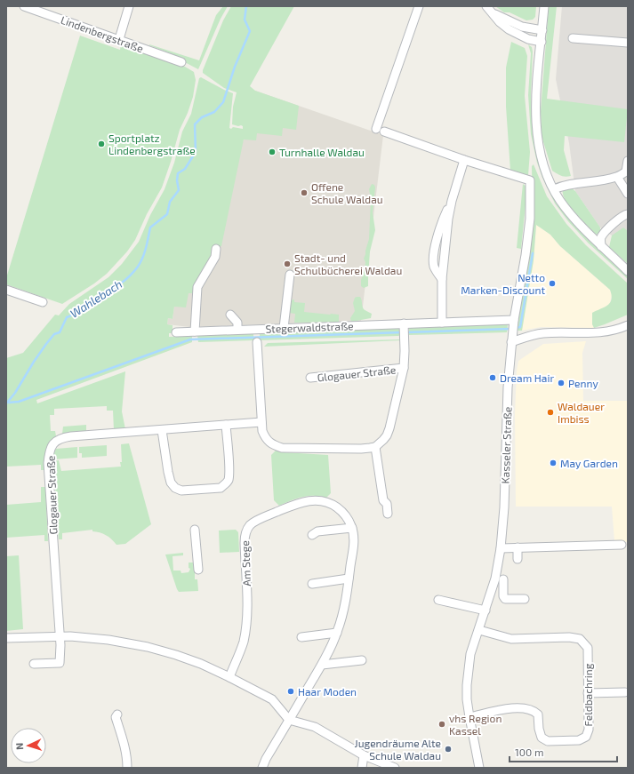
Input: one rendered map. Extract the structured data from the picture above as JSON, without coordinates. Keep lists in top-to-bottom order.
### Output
{
  "streets": {
    "street": [
      "Lindenbergstraße",
      "Stegerwaldstraße",
      "Glogauer Straße",
      "Kasseler Straße",
      "Am Stege",
      "Feldbachring"
    ]
  },
  "crossings": [
    ["Stegerwaldstraße", "Glogauer Straße"],
    ["Stegerwaldstraße", "Kasseler Straße"],
    ["Kasseler Straße", "Feldbachring"]
  ],
  "water": ["Wahlebach"],
  "places": [
    "Sportplatz Lindenbergstraße",
    "Turnhalle Waldau",
    "Offene Schule Waldau",
    "Stadt- und Schulbücherei Waldau",
    "Netto Marken-Discount",
    "Dream Hair",
    "Penny",
    "Waldauer Imbiss",
    "May Garden",
    "Haar Moden",
    "vhs Region Kassel",
    "Jugendräume Alte Schule Waldau"
  ],
  "scale_bar": "100 m",
  "north": "left"
}
